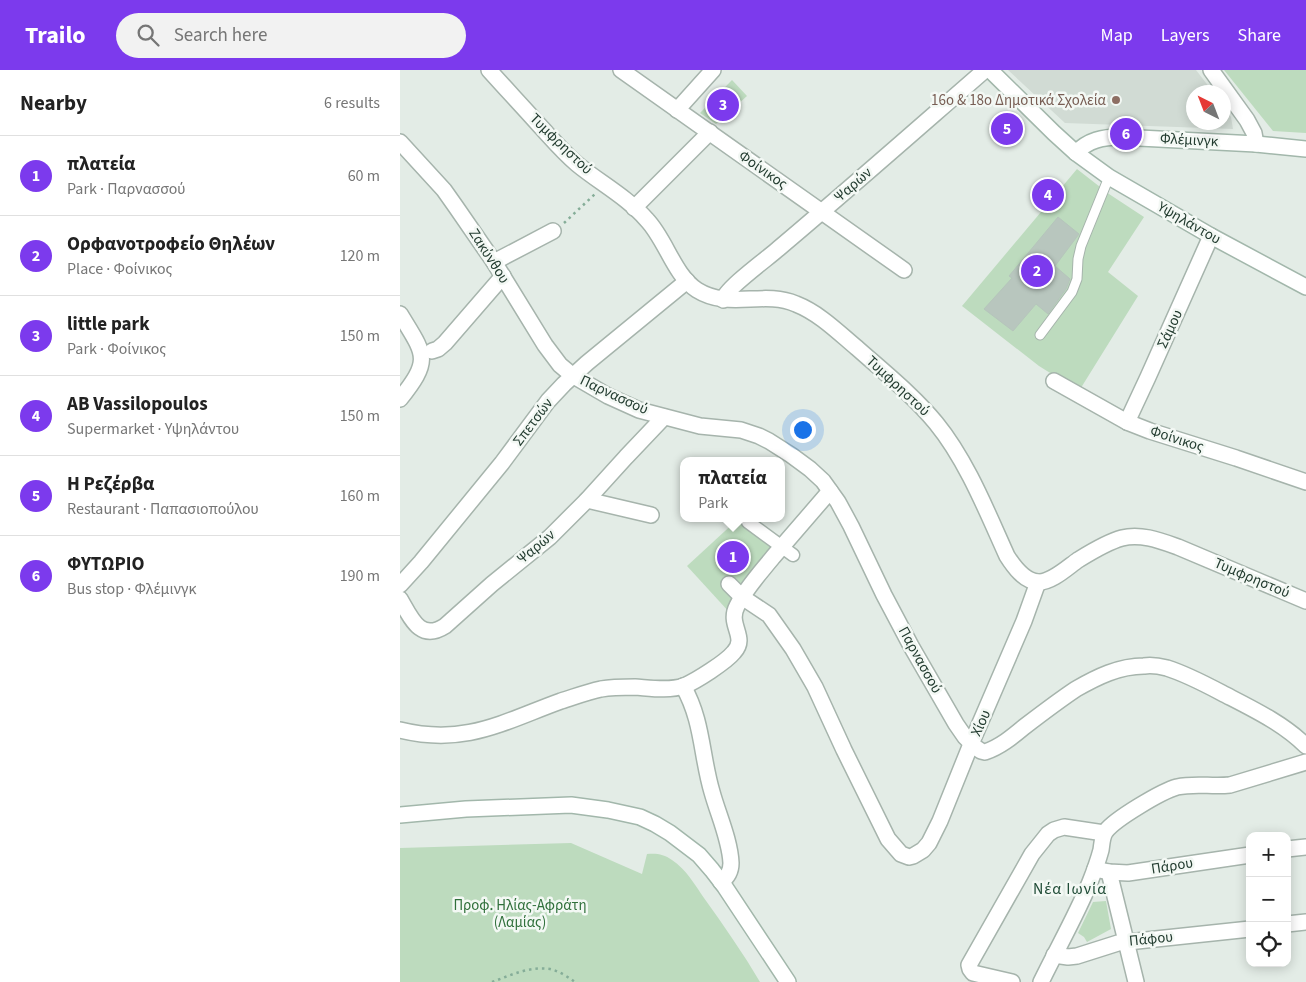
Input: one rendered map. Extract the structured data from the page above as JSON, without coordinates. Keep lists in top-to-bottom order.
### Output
{
  "streets": {
    "street": [
      "Φλέμινγκ",
      "Τυμφρηστού",
      "Φοίνικος",
      "Ψαρών",
      "Υψηλάντου",
      "Ζακύνθου",
      "Σάμου",
      "Παρνασσού",
      "Σπετσών",
      "Χίου",
      "Πάρου",
      "Πάφου"
    ]
  },
  "crossings": [
    ["Φλέμινγκ", "Υψηλάντου"],
    ["Τυμφρηστού", "Ψαρών"],
    ["Τυμφρηστού", "Σπετσών"],
    ["Τυμφρηστού", "Χίου"],
    ["Φοίνικος", "Ψαρών"],
    ["Φοίνικος", "Σάμου"],
    ["Ψαρών", "Παρνασσού"],
    ["Υψηλάντου", "Σάμου"],
    ["Ζακύνθου", "Παρνασσού"],
    ["Ζακύνθου", "Σπετσών"],
    ["Παρνασσού", "Σπετσών"],
    ["Παρνασσού", "Χίου"]
  ],
  "districts": ["Νέα Ιωνία"],
  "parks": ["Προφ. Ηλίας-Αφράτη (Λαμίας)"],
  "places": ["16ο & 18ο Δημοτικά Σχολεία"],
  "north": "top left",
  "page": {
    "header": "Trailo",
    "search": "Search here",
    "nav": ["Map", "Layers", "Share"],
    "heading": ["Nearby", "6 results"],
    "pins": [
      "3",
      "5",
      "6",
      "4",
      "2",
      "1"
    ],
    "list": [
      {
        "mark": "1",
        "name": "πλατεία",
        "note": "Park · Παρνασσού",
        "value": "60 m"
      },
      {
        "mark": "2",
        "name": "Ορφανοτροφείο Θηλέων",
        "note": "Place · Φοίνικος",
        "value": "120 m"
      },
      {
        "mark": "3",
        "name": "little park",
        "note": "Park · Φοίνικος",
        "value": "150 m"
      },
      {
        "mark": "4",
        "name": "AB Vassilopoulos",
        "note": "Supermarket · Υψηλάντου",
        "value": "150 m"
      },
      {
        "mark": "5",
        "name": "Η Ρεζέρβα",
        "note": "Restaurant · Παπασιοπούλου",
        "value": "160 m"
      },
      {
        "mark": "6",
        "name": "ΦΥΤΩΡΙΟ",
        "note": "Bus stop · Φλέμινγκ",
        "value": "190 m"
      }
    ],
    "popup": ["πλατεία", "Park"],
    "map_buttons": ["+", "−"]
  }
}
